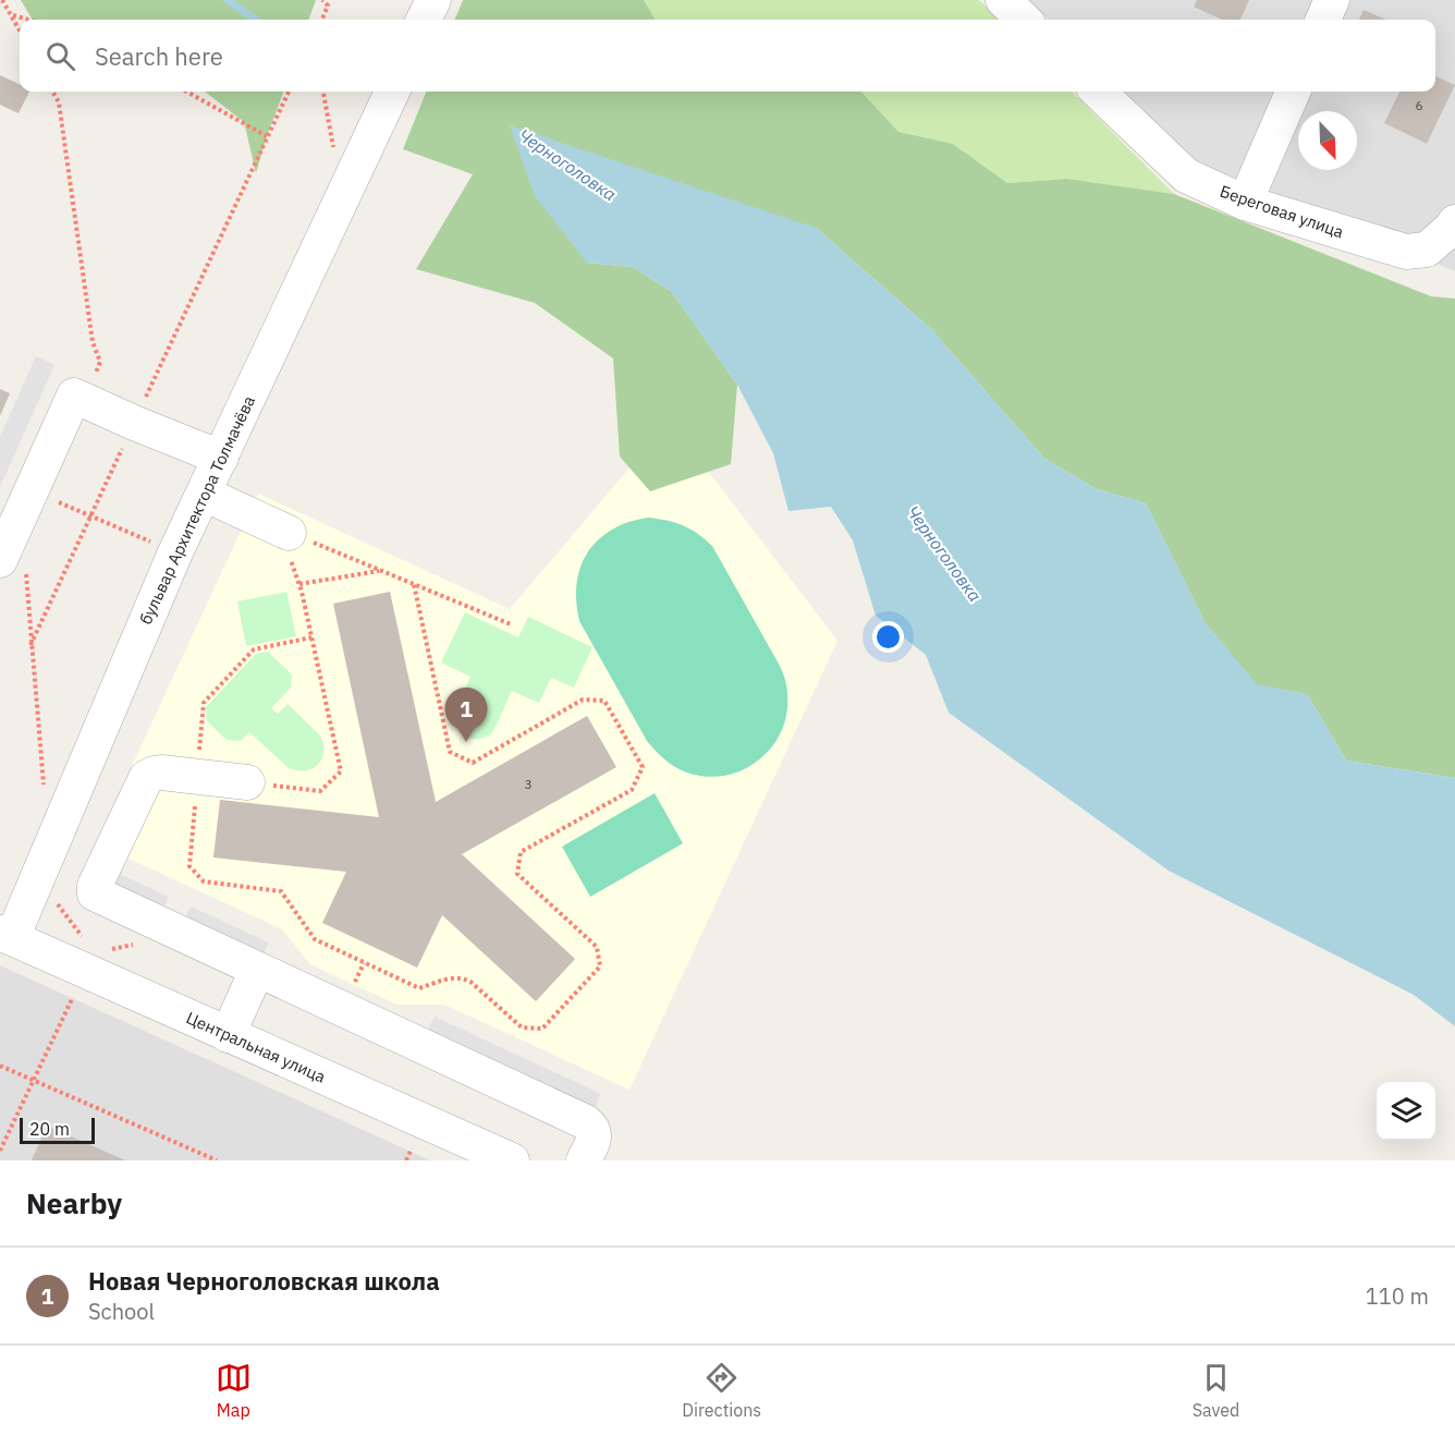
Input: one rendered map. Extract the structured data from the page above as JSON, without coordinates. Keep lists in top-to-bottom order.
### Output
{
  "streets": {
    "street": ["Береговая улица", "бульвар Архитектора Толмачёва", "Центральная улица"]
  },
  "crossings": [
    ["бульвар Архитектора Толмачёва", "Центральная улица"]
  ],
  "water": ["Черноголовка"],
  "house_numbers": ["6", "3"],
  "scale_bar": "20 m",
  "north": "bottom right",
  "page": {
    "search": "Search here",
    "pins": "1",
    "scale": "20 m",
    "heading": "Nearby",
    "list": [
      {
        "mark": "1",
        "name": "Новая Черноголовская школа",
        "note": "School",
        "value": "110 m"
      }
    ],
    "nav": ["Map", "Directions", "Saved"]
  }
}
